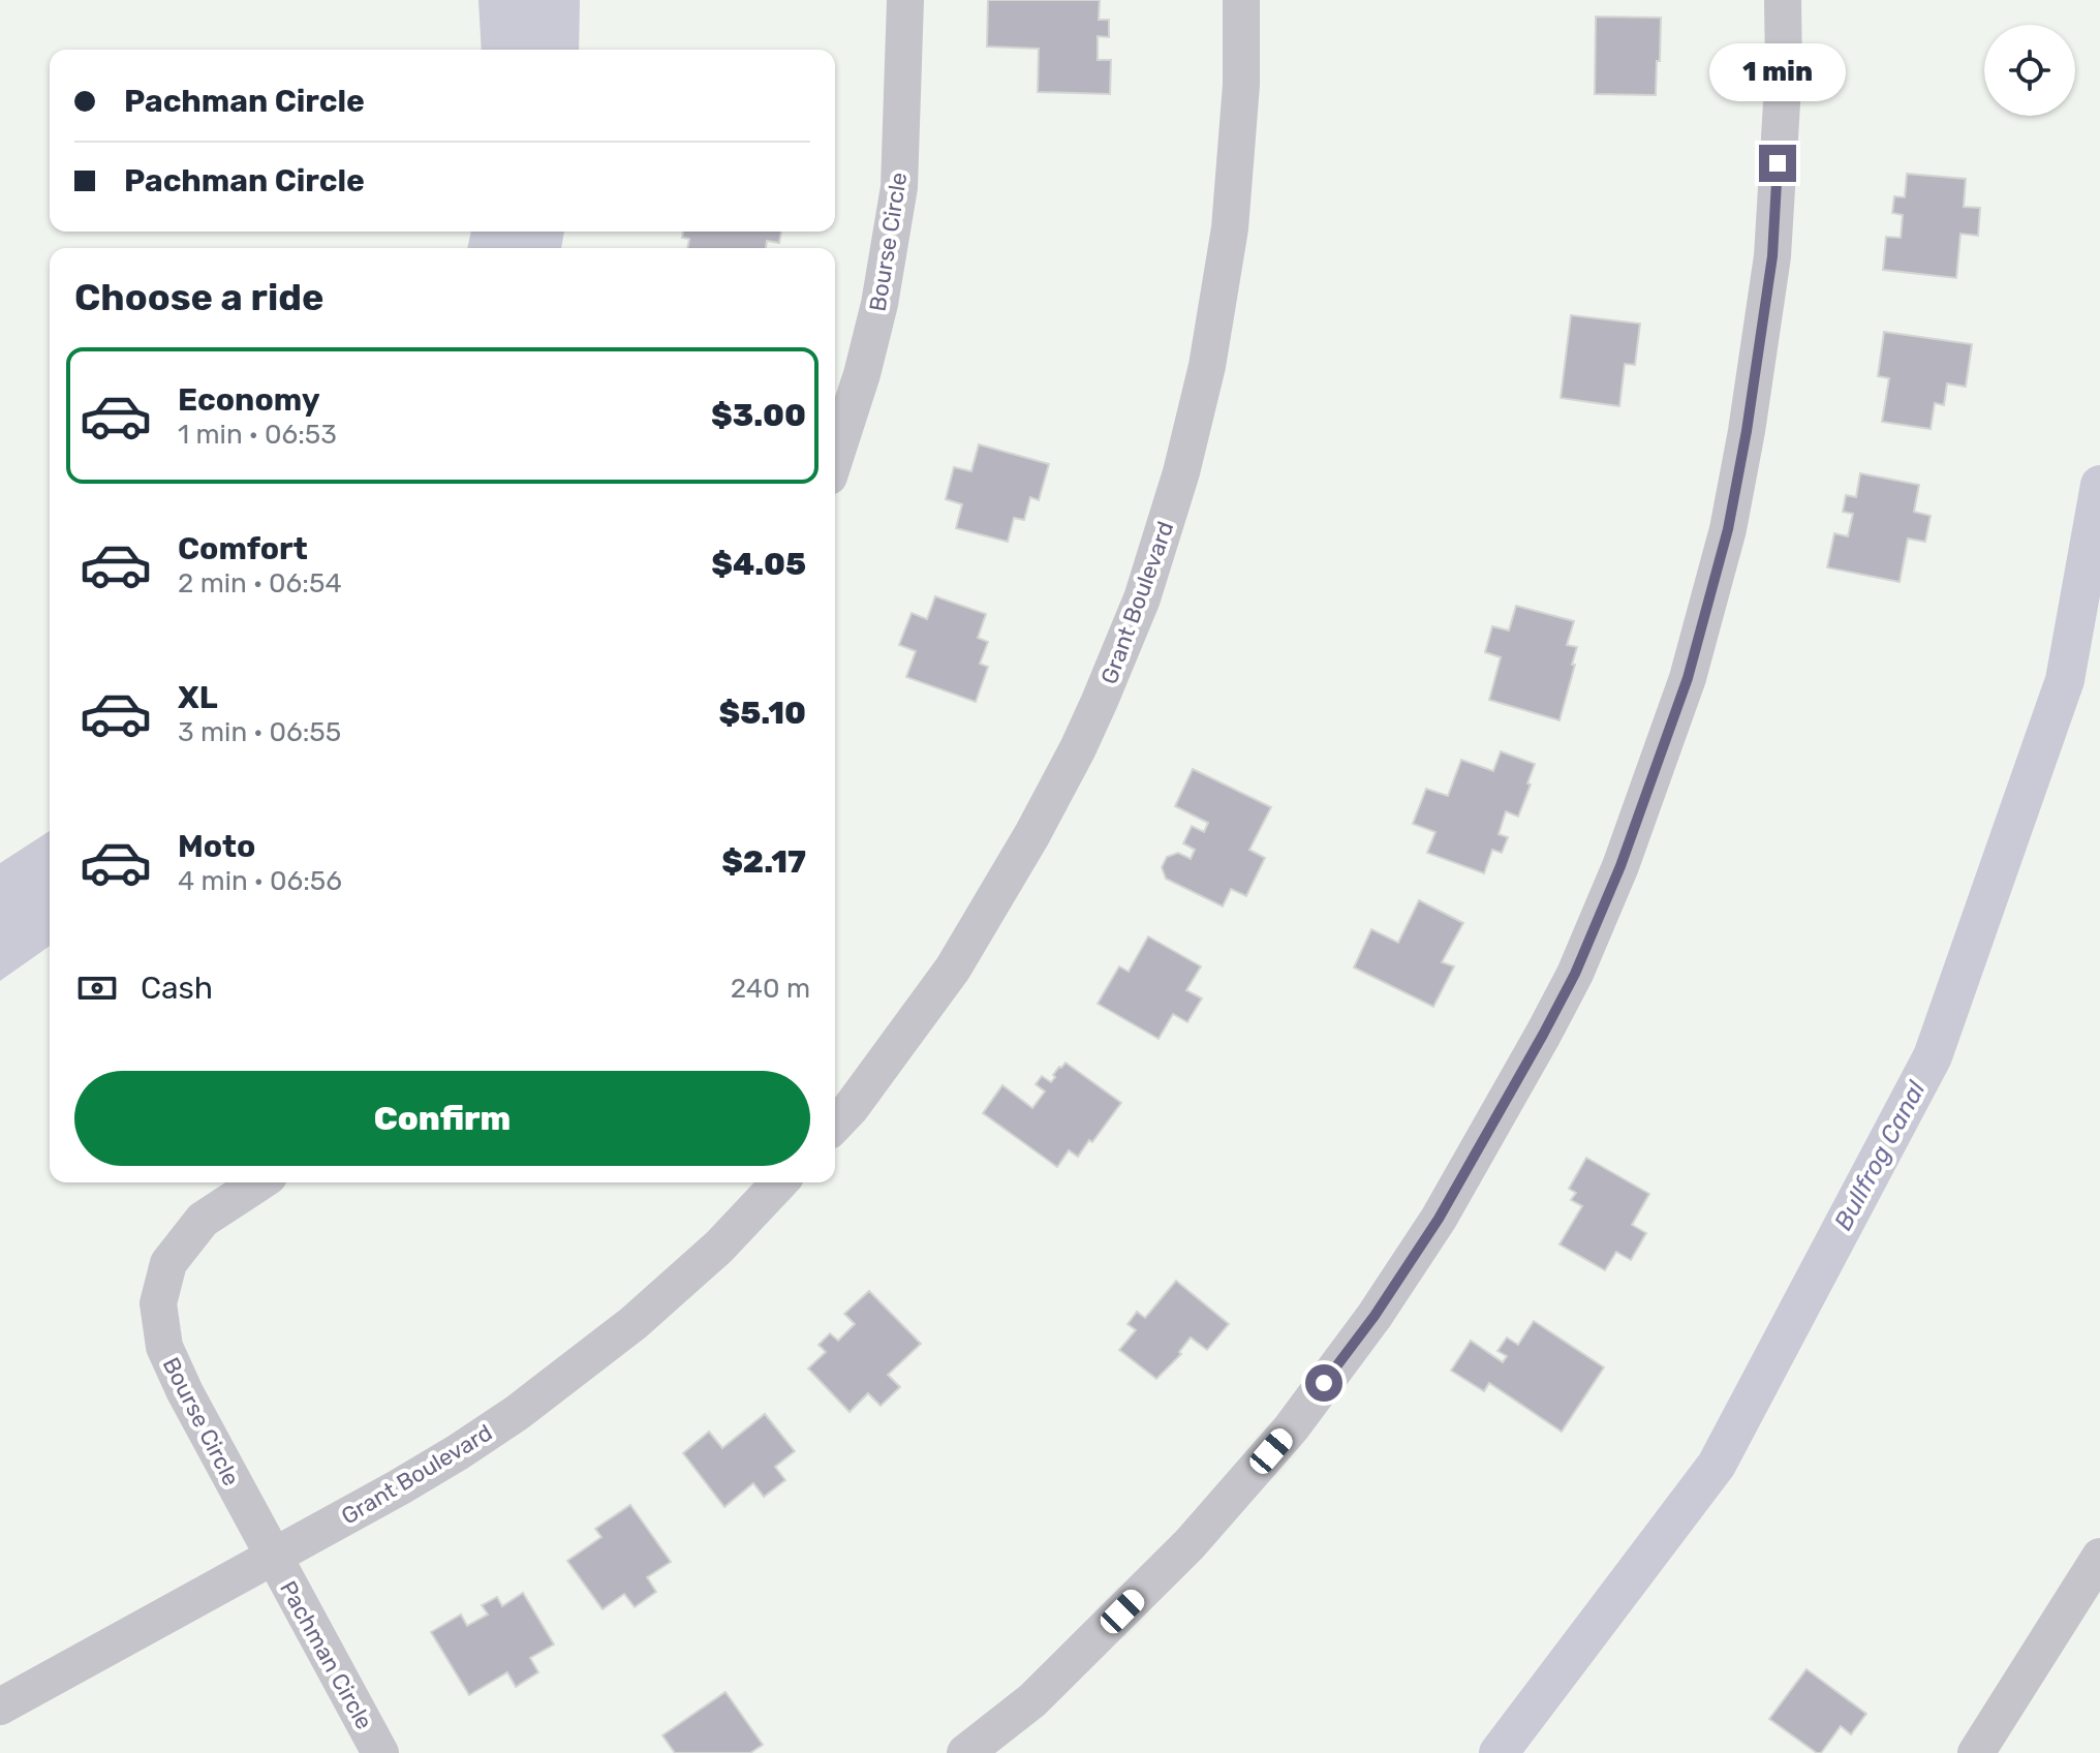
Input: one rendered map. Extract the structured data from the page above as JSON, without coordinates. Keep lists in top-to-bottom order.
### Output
{
  "streets": {
    "street": ["Bourse Circle", "Grant Boulevard", "Pachman Circle"]
  },
  "crossings": [
    ["Bourse Circle", "Grant Boulevard"],
    ["Bourse Circle", "Pachman Circle"],
    ["Grant Boulevard", "Pachman Circle"]
  ],
  "water": ["Bullfrog Canal"],
  "page": {
    "bubble": "1 min",
    "banner": ["Pachman Circle", "Pachman Circle"],
    "heading": "Choose a ride",
    "list": [
      {
        "name": "Economy",
        "note": "1 min · 06:53",
        "value": "$3.00"
      },
      {
        "name": "Comfort",
        "note": "2 min · 06:54",
        "value": "$4.05"
      },
      {
        "name": "XL",
        "note": "3 min · 06:55",
        "value": "$5.10"
      },
      {
        "name": "Moto",
        "note": "4 min · 06:56",
        "value": "$2.17"
      }
    ],
    "pay": ["Cash", "240 m"],
    "buttons": "Confirm"
  }
}
